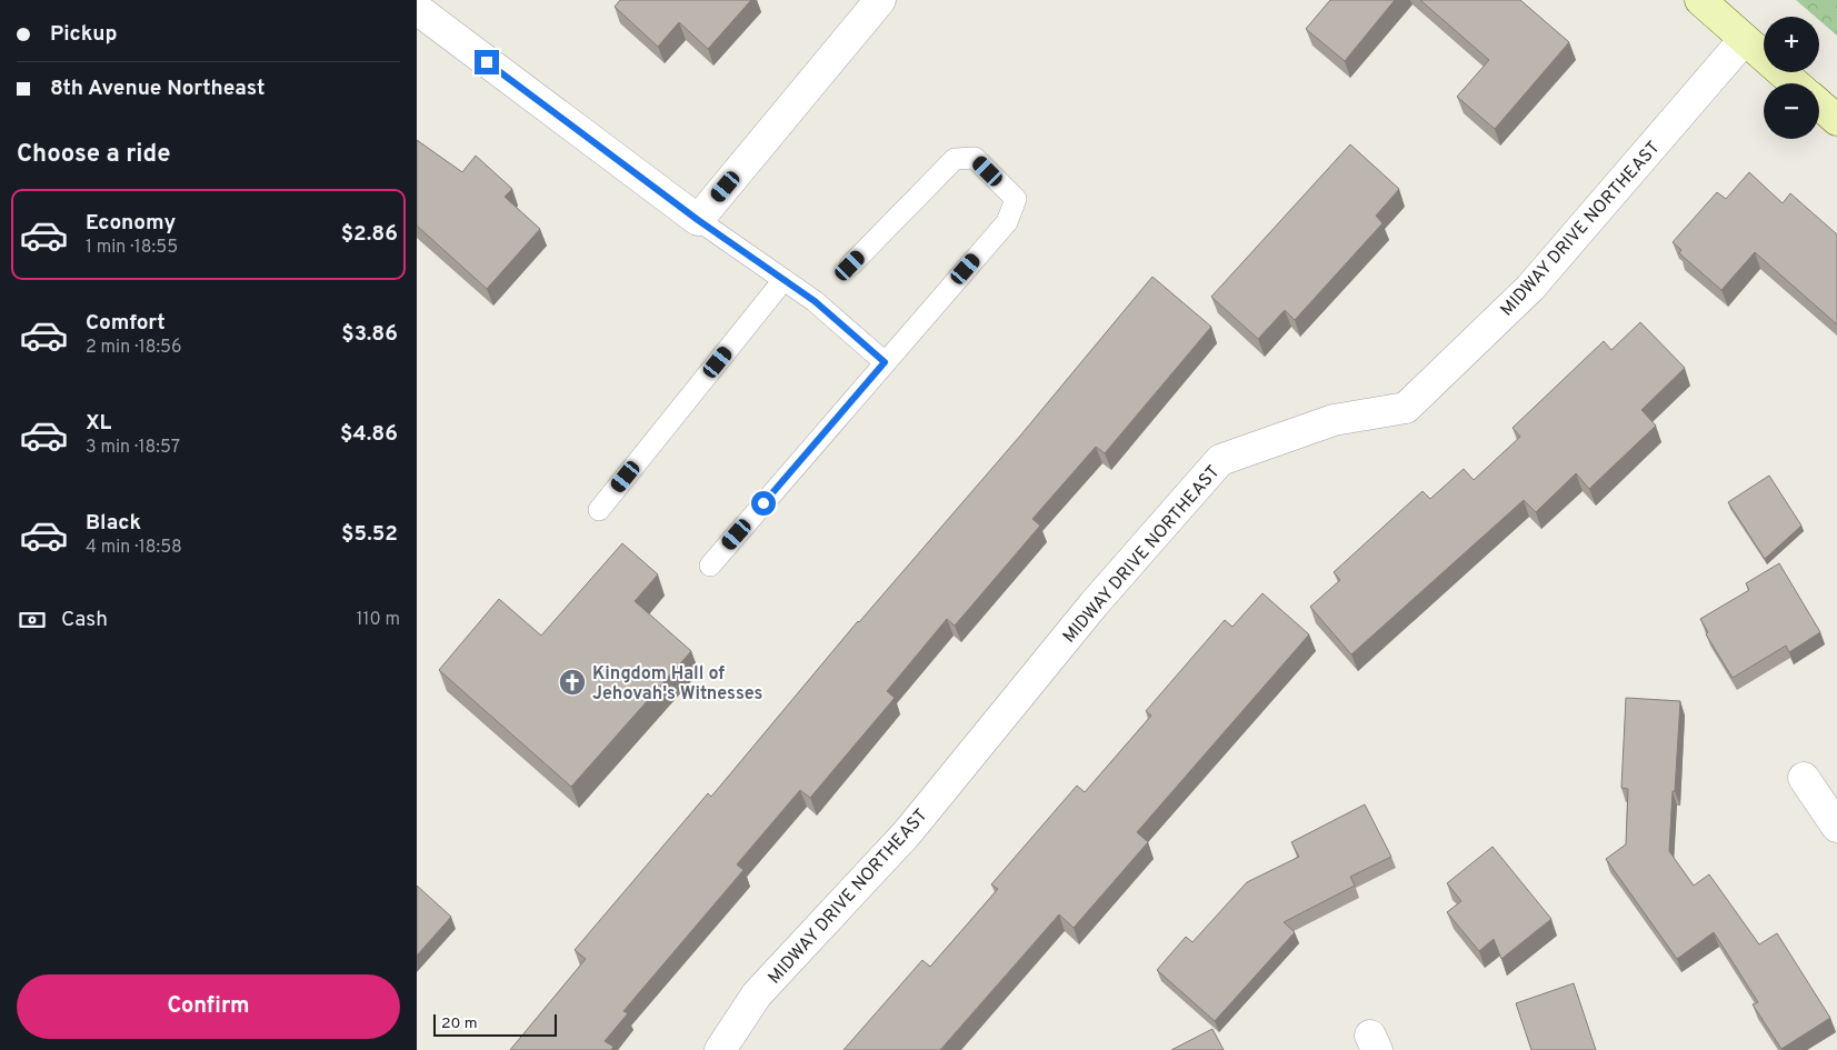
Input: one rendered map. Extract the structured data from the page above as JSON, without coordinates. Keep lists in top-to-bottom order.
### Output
{
  "streets": {
    "street": ["MIDWAY DRIVE NORTHEAST"]
  },
  "places": {
    "church": ["Kingdom Hall of Jehovah's Witnesses"]
  },
  "scale_bar": "20 m",
  "page": {
    "banner": ["Pickup", "8th Avenue Northeast"],
    "map_buttons": ["+", "−"],
    "heading": "Choose a ride",
    "list": [
      {
        "name": "Economy",
        "note": "1 min · 18:55",
        "value": "$2.86"
      },
      {
        "name": "Comfort",
        "note": "2 min · 18:56",
        "value": "$3.86"
      },
      {
        "name": "XL",
        "note": "3 min · 18:57",
        "value": "$4.86"
      },
      {
        "name": "Black",
        "note": "4 min · 18:58",
        "value": "$5.52"
      }
    ],
    "pay": ["Cash", "110 m"],
    "buttons": "Confirm",
    "scale": "20 m"
  }
}
